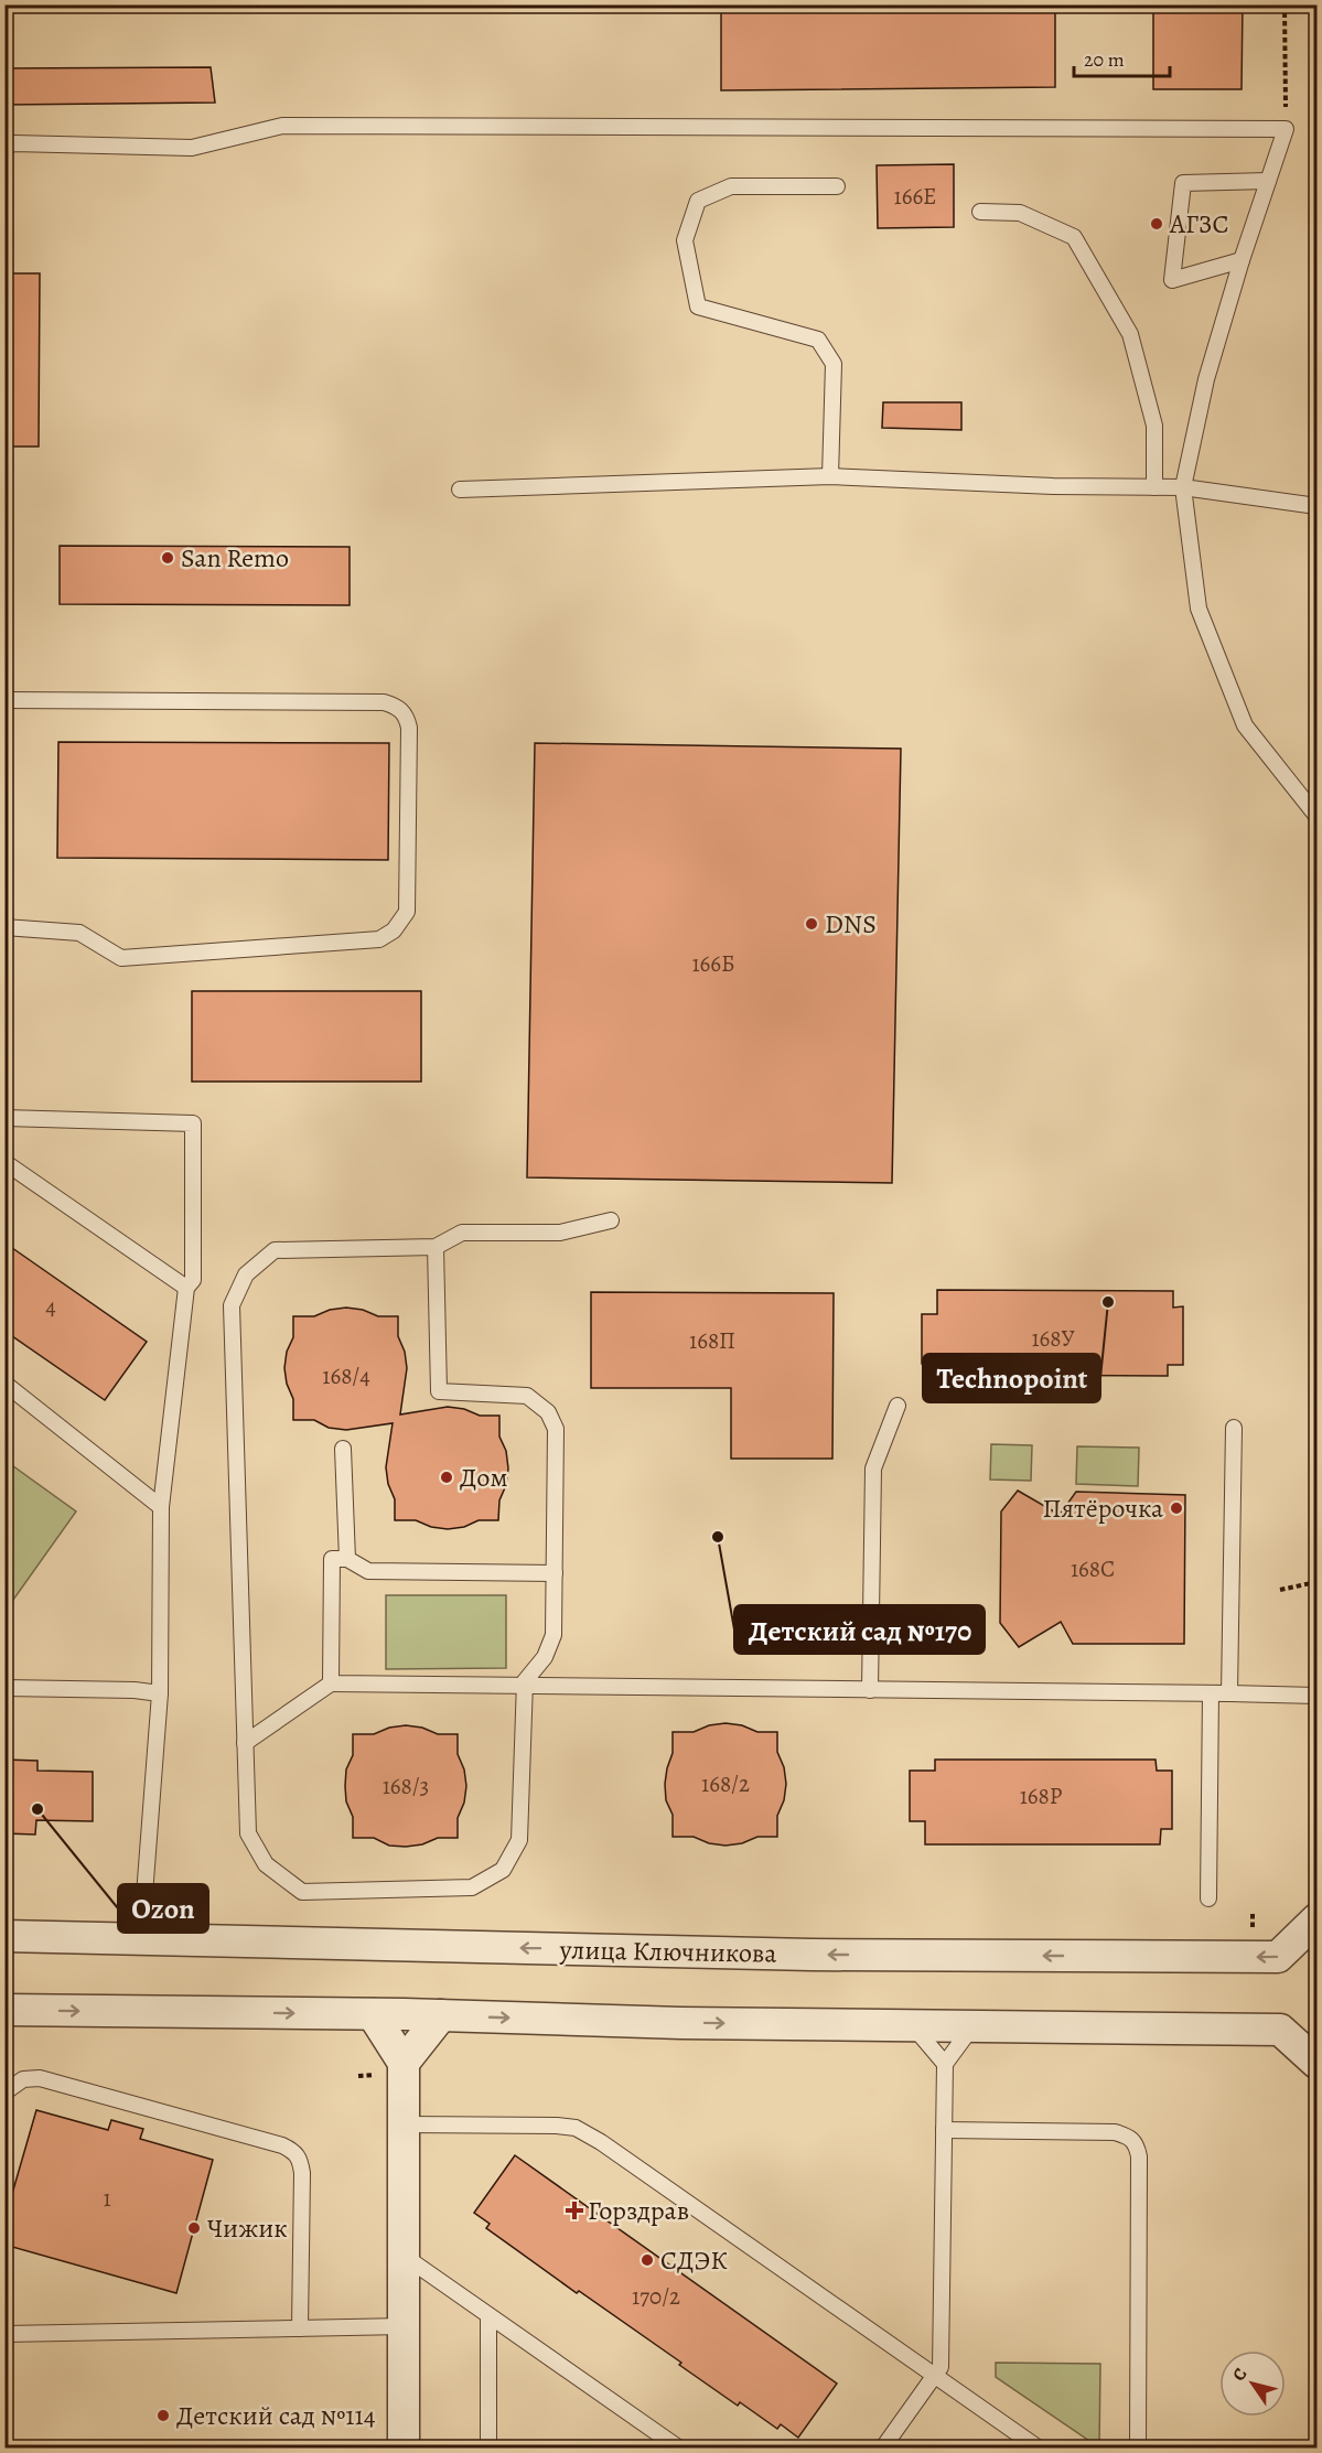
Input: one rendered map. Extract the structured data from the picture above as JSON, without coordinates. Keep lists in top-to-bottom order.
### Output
{
  "streets": {
    "street": ["улица Ключникова"]
  },
  "places": {
    "other": [
      "АГЗС",
      "San Remo",
      "DNS",
      "Technopoint",
      "Дом",
      "Пятёрочка",
      "Детский сад №170",
      "Ozon",
      "Чижик",
      "СДЭК",
      "Детский сад №114"
    ],
    "health": ["Горздрав"]
  },
  "house_numbers": [
    "166Е",
    "166Б",
    "4",
    "168У",
    "168П",
    "168/4",
    "168С",
    "168/2",
    "168/3",
    "168Р",
    "1",
    "170/2"
  ],
  "scale_bar": "20 m",
  "north": "top left"
}
